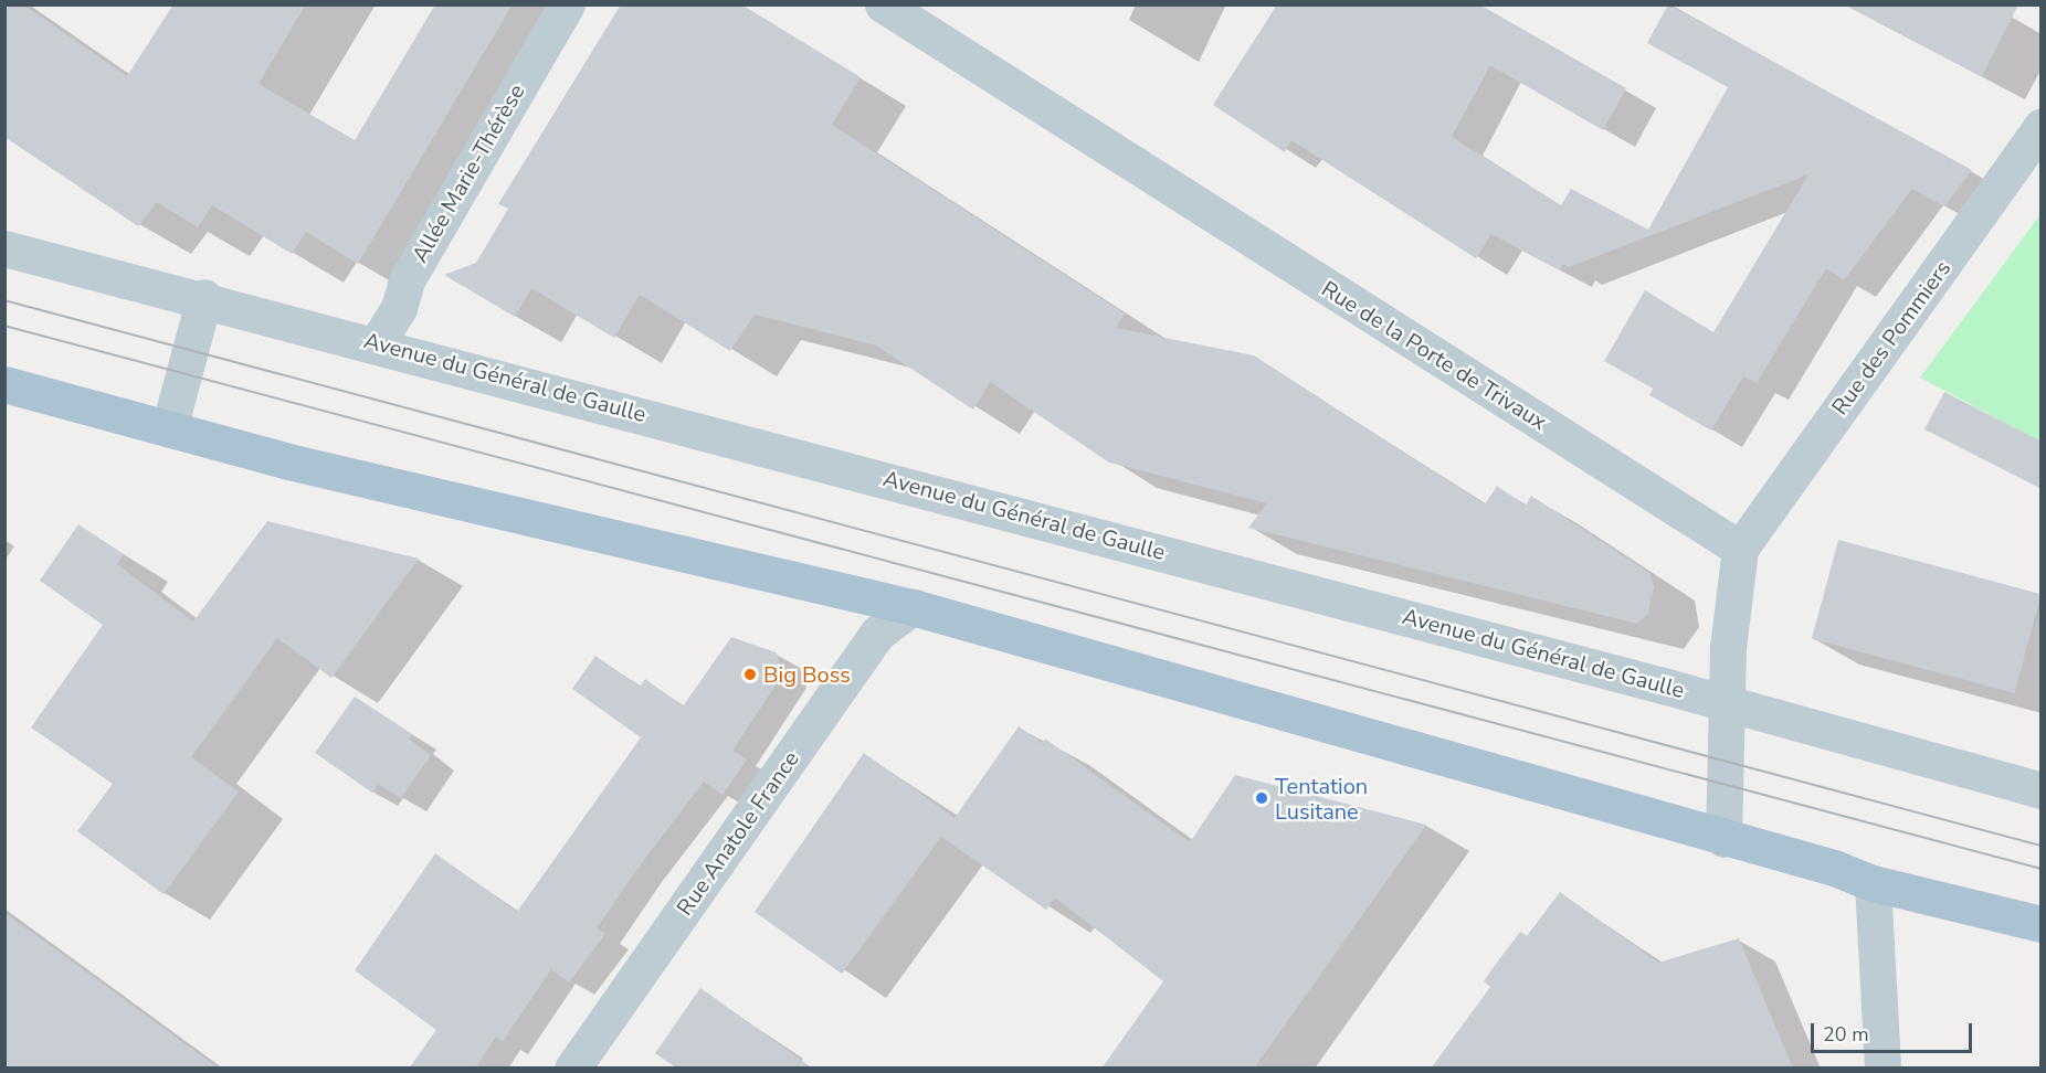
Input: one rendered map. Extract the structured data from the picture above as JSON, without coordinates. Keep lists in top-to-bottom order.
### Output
{
  "streets": {
    "street": [
      "Allée Marie-Thérèse",
      "Rue des Pommiers",
      "Rue de la Porte de Trivaux",
      "Avenue du Général de Gaulle",
      "Rue Anatole France"
    ]
  },
  "crossings": [
    ["Allée Marie-Thérèse", "Avenue du Général de Gaulle"],
    ["Rue des Pommiers", "Rue de la Porte de Trivaux"]
  ],
  "places": ["Big Boss", "Tentation Lusitane"],
  "scale_bar": "20 m"
}
